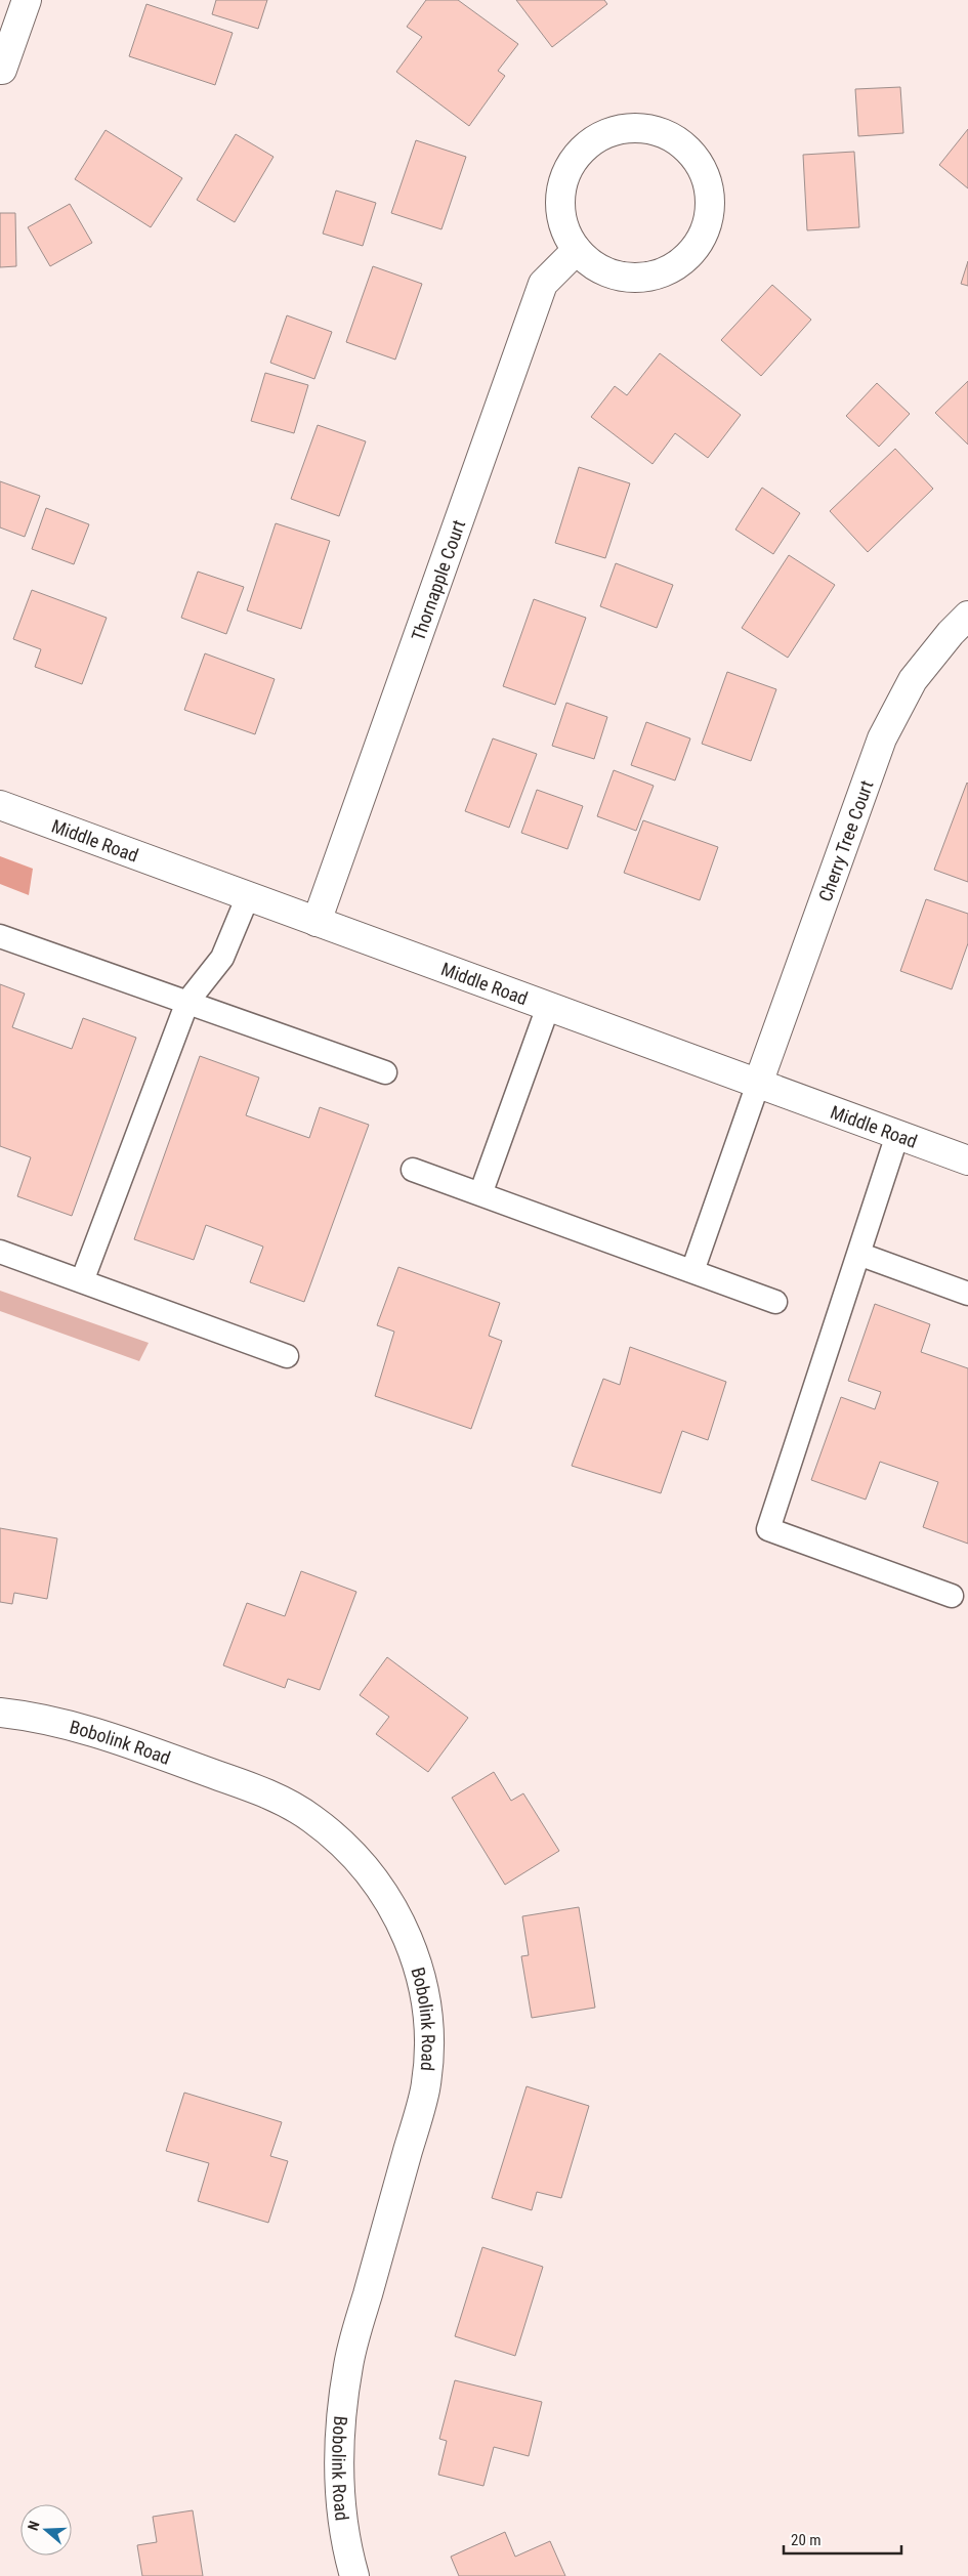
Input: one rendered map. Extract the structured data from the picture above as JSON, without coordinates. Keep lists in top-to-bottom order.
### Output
{
  "streets": {
    "street": [
      "Thornapple Court",
      "Middle Road",
      "Cherry Tree Court",
      "Bobolink Road"
    ]
  },
  "crossings": [
    ["Thornapple Court", "Middle Road"],
    ["Middle Road", "Cherry Tree Court"]
  ],
  "scale_bar": "20 m",
  "north": "left"
}
